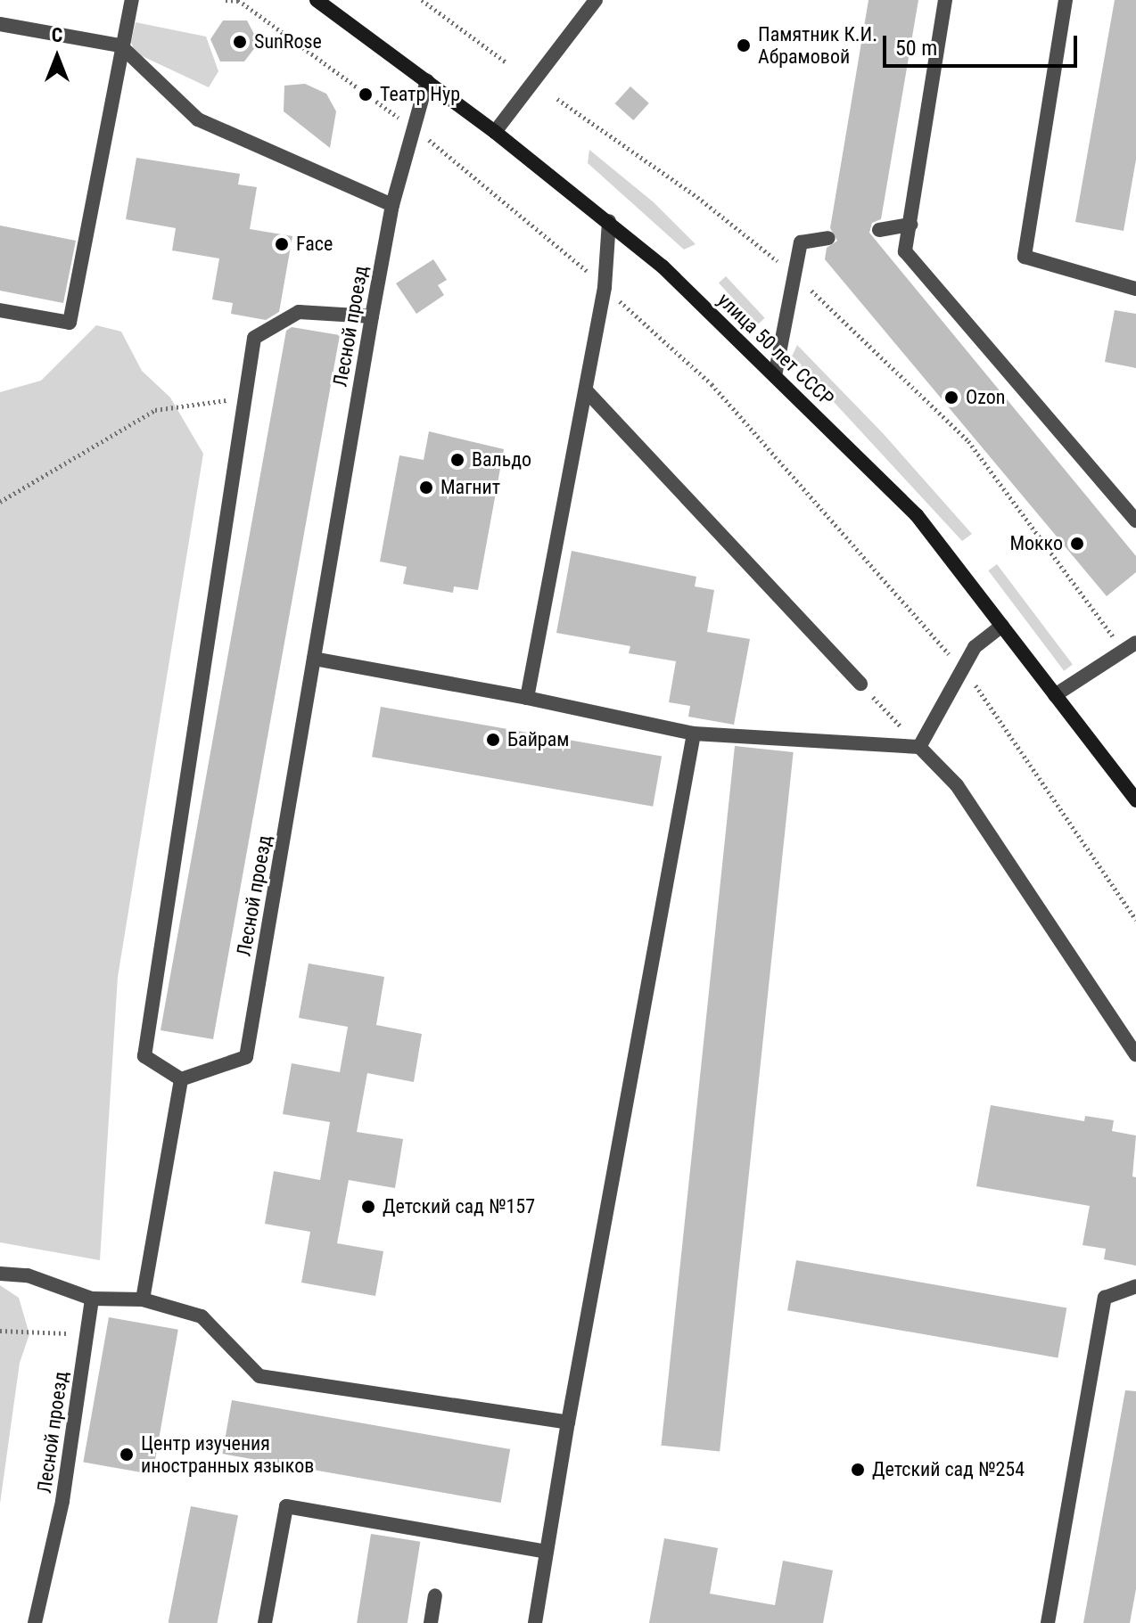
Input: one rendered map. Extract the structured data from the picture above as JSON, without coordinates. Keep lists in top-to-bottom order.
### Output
{
  "streets": {
    "main road": ["улица 50 лет СССР"],
    "street": ["Лесной проезд"]
  },
  "crossings": [
    ["Лесной проезд", "улица 50 лет СССР"]
  ],
  "places": [
    "SunRose",
    "Памятник К.И. Абрамовой",
    "Театр Нур",
    "Face",
    "Ozon",
    "Вальдо",
    "Магнит",
    "Мокко",
    "Байрам",
    "Детский сад №157",
    "Центр изучения иностранных языков",
    "Детский сад №254"
  ],
  "scale_bar": "50 m",
  "north": "top"
}
